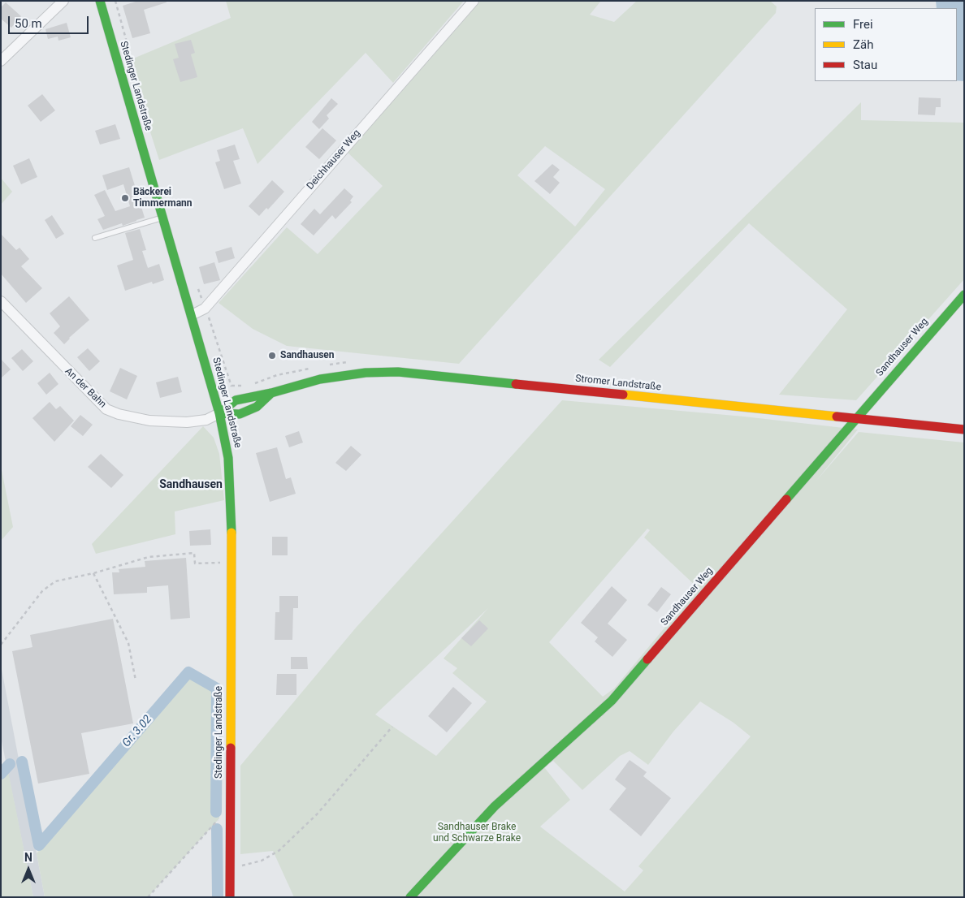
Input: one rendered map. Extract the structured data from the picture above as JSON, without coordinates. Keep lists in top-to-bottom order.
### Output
{
  "streets": {
    "main road": ["Stedinger Landstraße", "Sandhauser Weg", "Stromer Landstraße"],
    "street": ["Deichhauser Weg", "An der Bahn"]
  },
  "crossings": [
    ["Stedinger Landstraße", "Deichhauser Weg"],
    ["Stedinger Landstraße", "Stromer Landstraße"],
    ["Stedinger Landstraße", "An der Bahn"],
    ["Sandhauser Weg", "Stromer Landstraße"],
    ["Stromer Landstraße", "An der Bahn"]
  ],
  "districts": ["Sandhausen"],
  "water": ["Gr. 3.02"],
  "parks": ["Sandhauser Brake und Schwarze Brake"],
  "places": ["Bäckerei Timmermann", "Sandhausen"],
  "legend": ["Frei", "Zäh", "Stau"],
  "scale_bar": "50 m",
  "north": "top"
}
